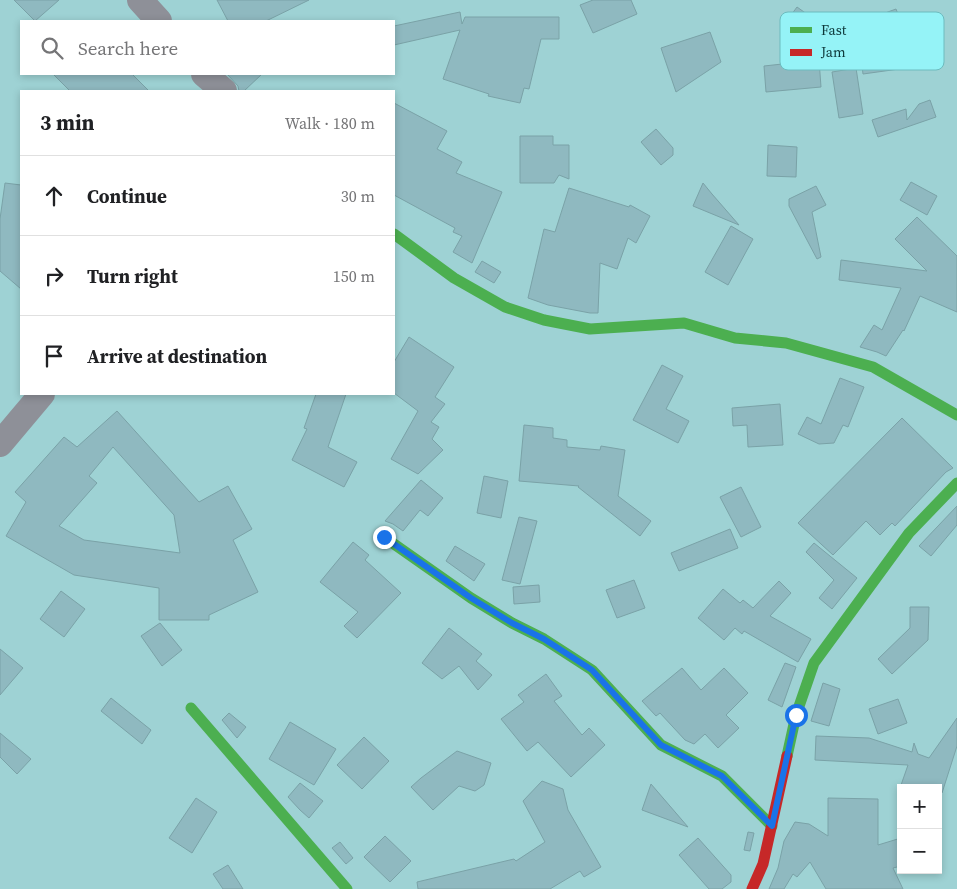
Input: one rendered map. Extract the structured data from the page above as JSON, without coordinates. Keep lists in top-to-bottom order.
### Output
{
  "legend": ["Fast", "Jam"],
  "page": {
    "search": "Search here",
    "heading": ["3 min", "Walk · 180 m"],
    "list": [
      ["Continue", "30 m"],
      ["Turn right", "150 m"],
      "Arrive at destination"
    ],
    "map_buttons": ["+", "−"]
  }
}
